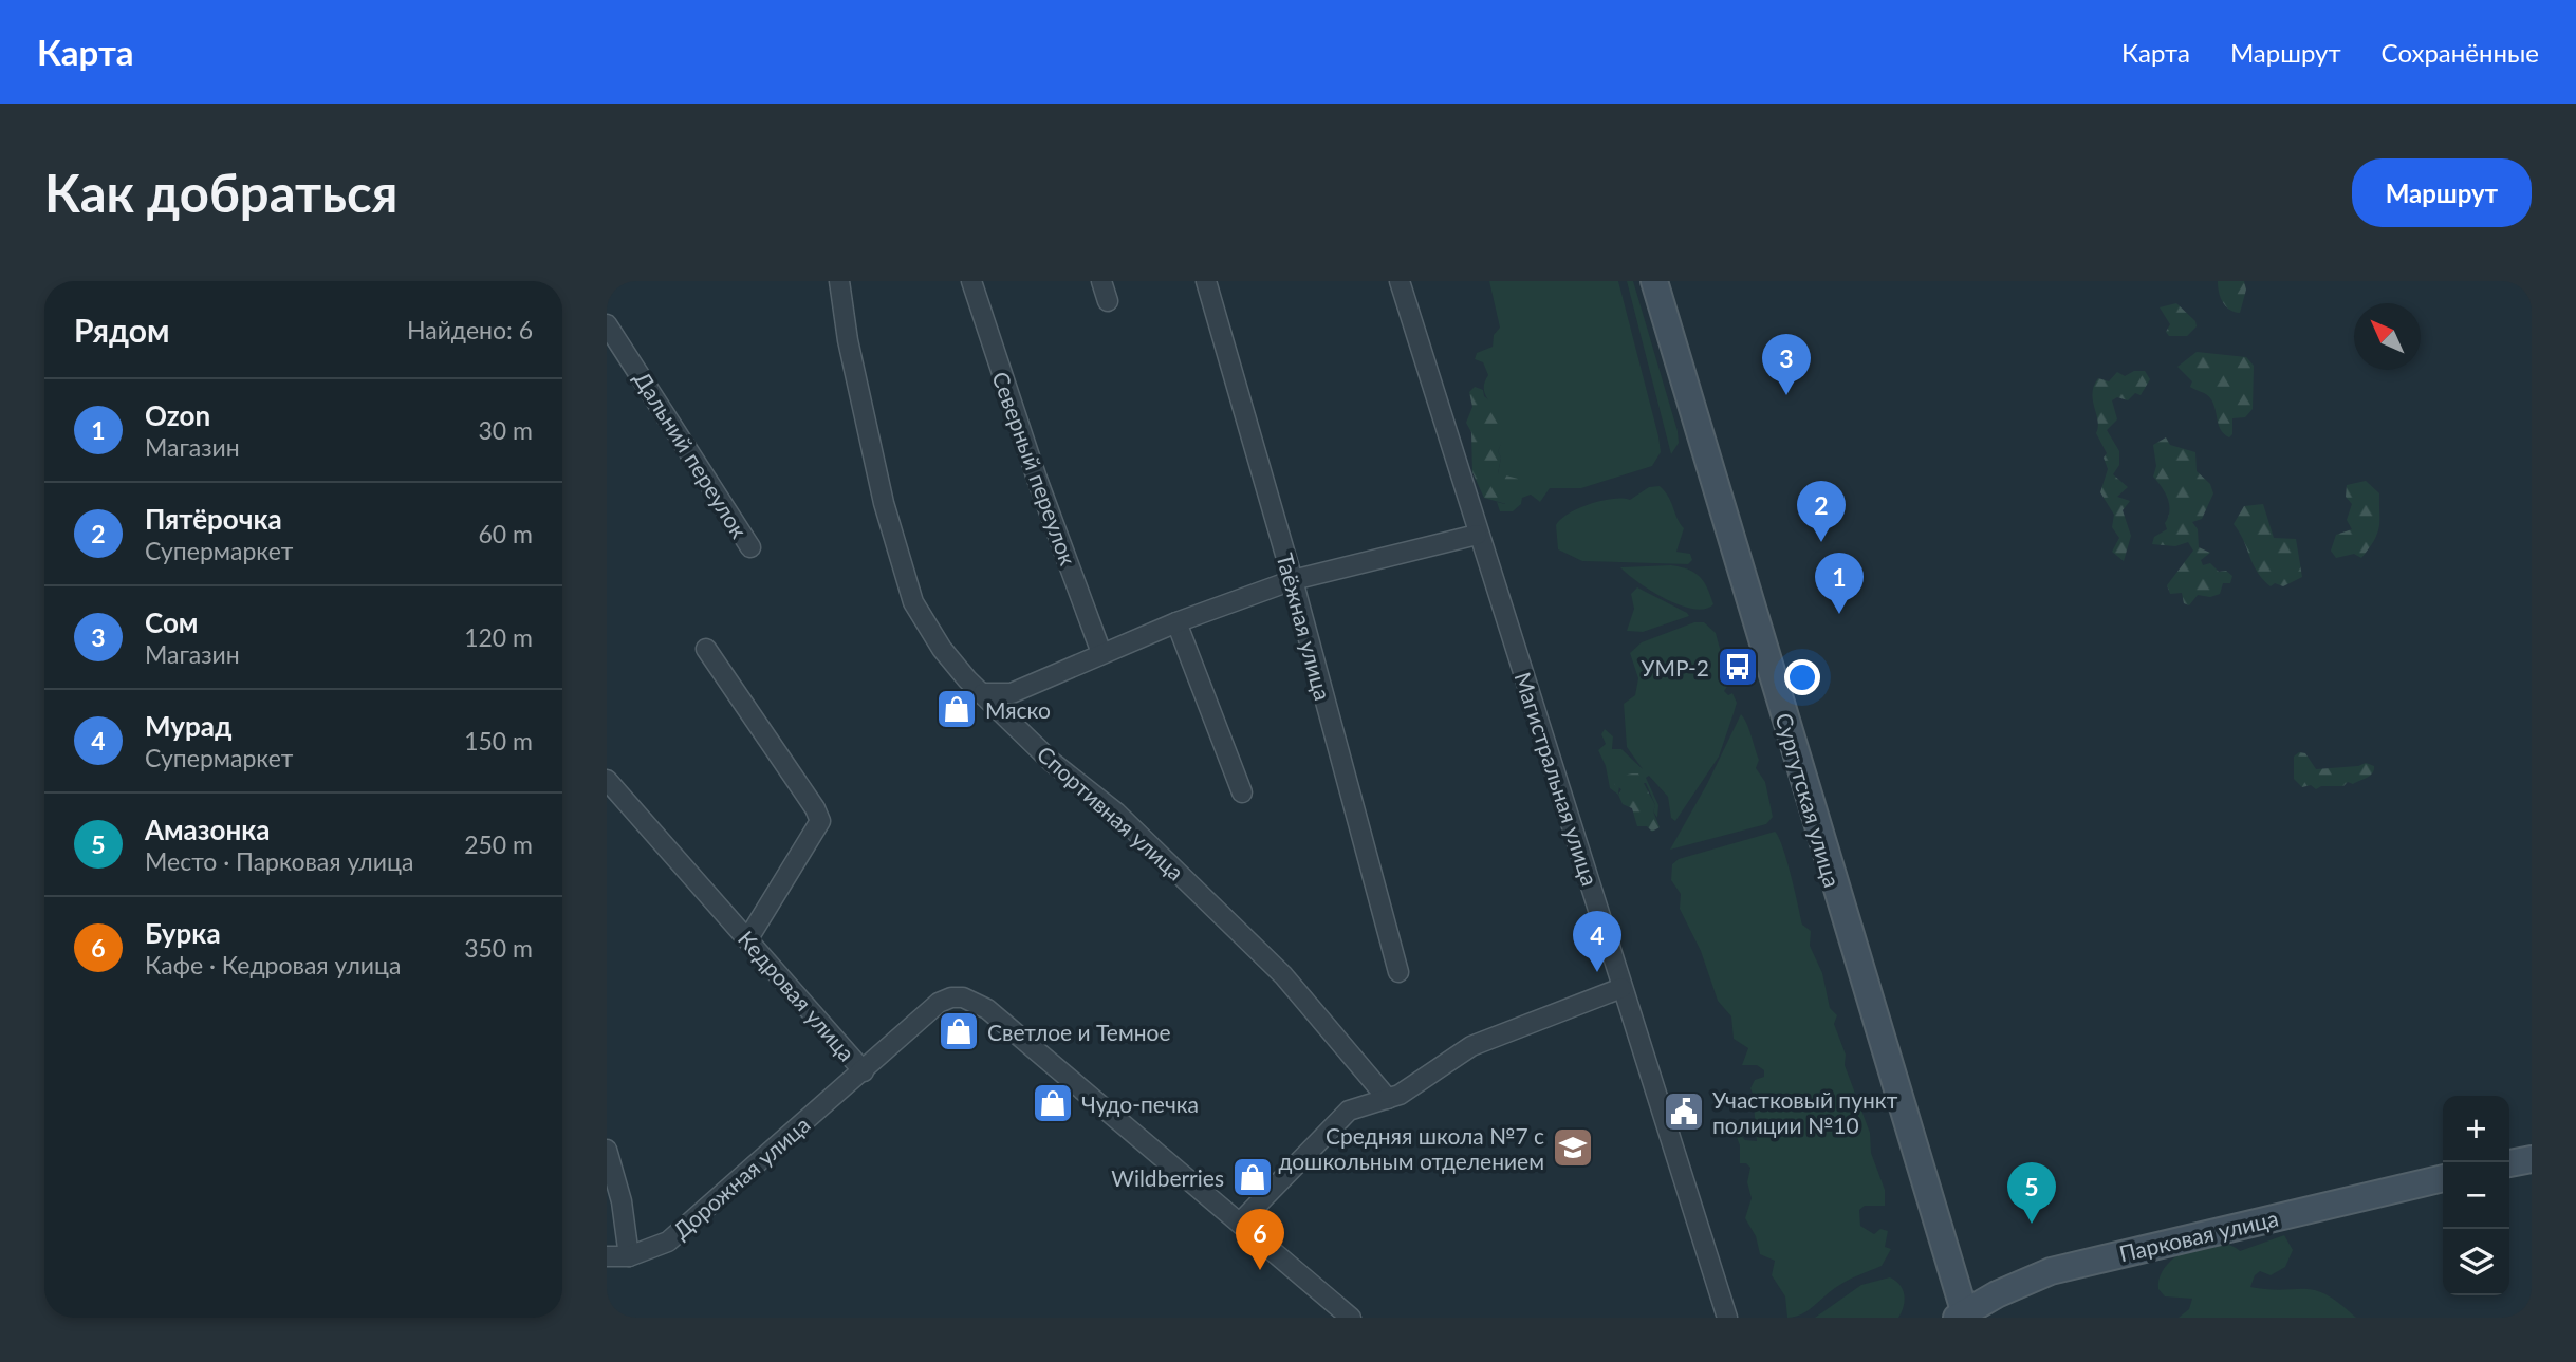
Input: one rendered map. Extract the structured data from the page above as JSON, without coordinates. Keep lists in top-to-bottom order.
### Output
{
  "streets": {
    "main road": ["Сургутская улица", "Парковая улица"],
    "street": [
      "Дальний переулок",
      "Северный переулок",
      "Таёжная улица",
      "Магистральная улица",
      "Спортивная улица",
      "Кедровая улица",
      "Дорожная улица"
    ]
  },
  "crossings": [
    ["Сургутская улица", "Парковая улица"],
    ["Кедровая улица", "Дорожная улица"]
  ],
  "places": {
    "bus stop": ["УМР-2"],
    "shop": [
      "Мяско",
      "Светлое и Темное",
      "Чудо-печка",
      "Wildberries"
    ],
    "public building": ["Участковый пункт полиции №10"],
    "school or university": ["Средняя школа №7 с дошкольным отделением"]
  },
  "north": "top left",
  "page": {
    "header": "Карта",
    "nav": ["Карта", "Маршрут", "Сохранённые"],
    "buttons": "Маршрут",
    "title": "Как добраться",
    "heading": ["Рядом", "Найдено: 6"],
    "pins": [
      "3",
      "2",
      "1",
      "4",
      "5",
      "6"
    ],
    "list": [
      {
        "mark": "1",
        "name": "Ozon",
        "note": "Магазин",
        "value": "30 m"
      },
      {
        "mark": "2",
        "name": "Пятёрочка",
        "note": "Супермаркет",
        "value": "60 m"
      },
      {
        "mark": "3",
        "name": "Сом",
        "note": "Магазин",
        "value": "120 m"
      },
      {
        "mark": "4",
        "name": "Мурад",
        "note": "Супермаркет",
        "value": "150 m"
      },
      {
        "mark": "5",
        "name": "Амазонка",
        "note": "Место · Парковая улица",
        "value": "250 m"
      },
      {
        "mark": "6",
        "name": "Бурка",
        "note": "Кафе · Кедровая улица",
        "value": "350 m"
      }
    ],
    "map_buttons": ["+", "−"]
  }
}
